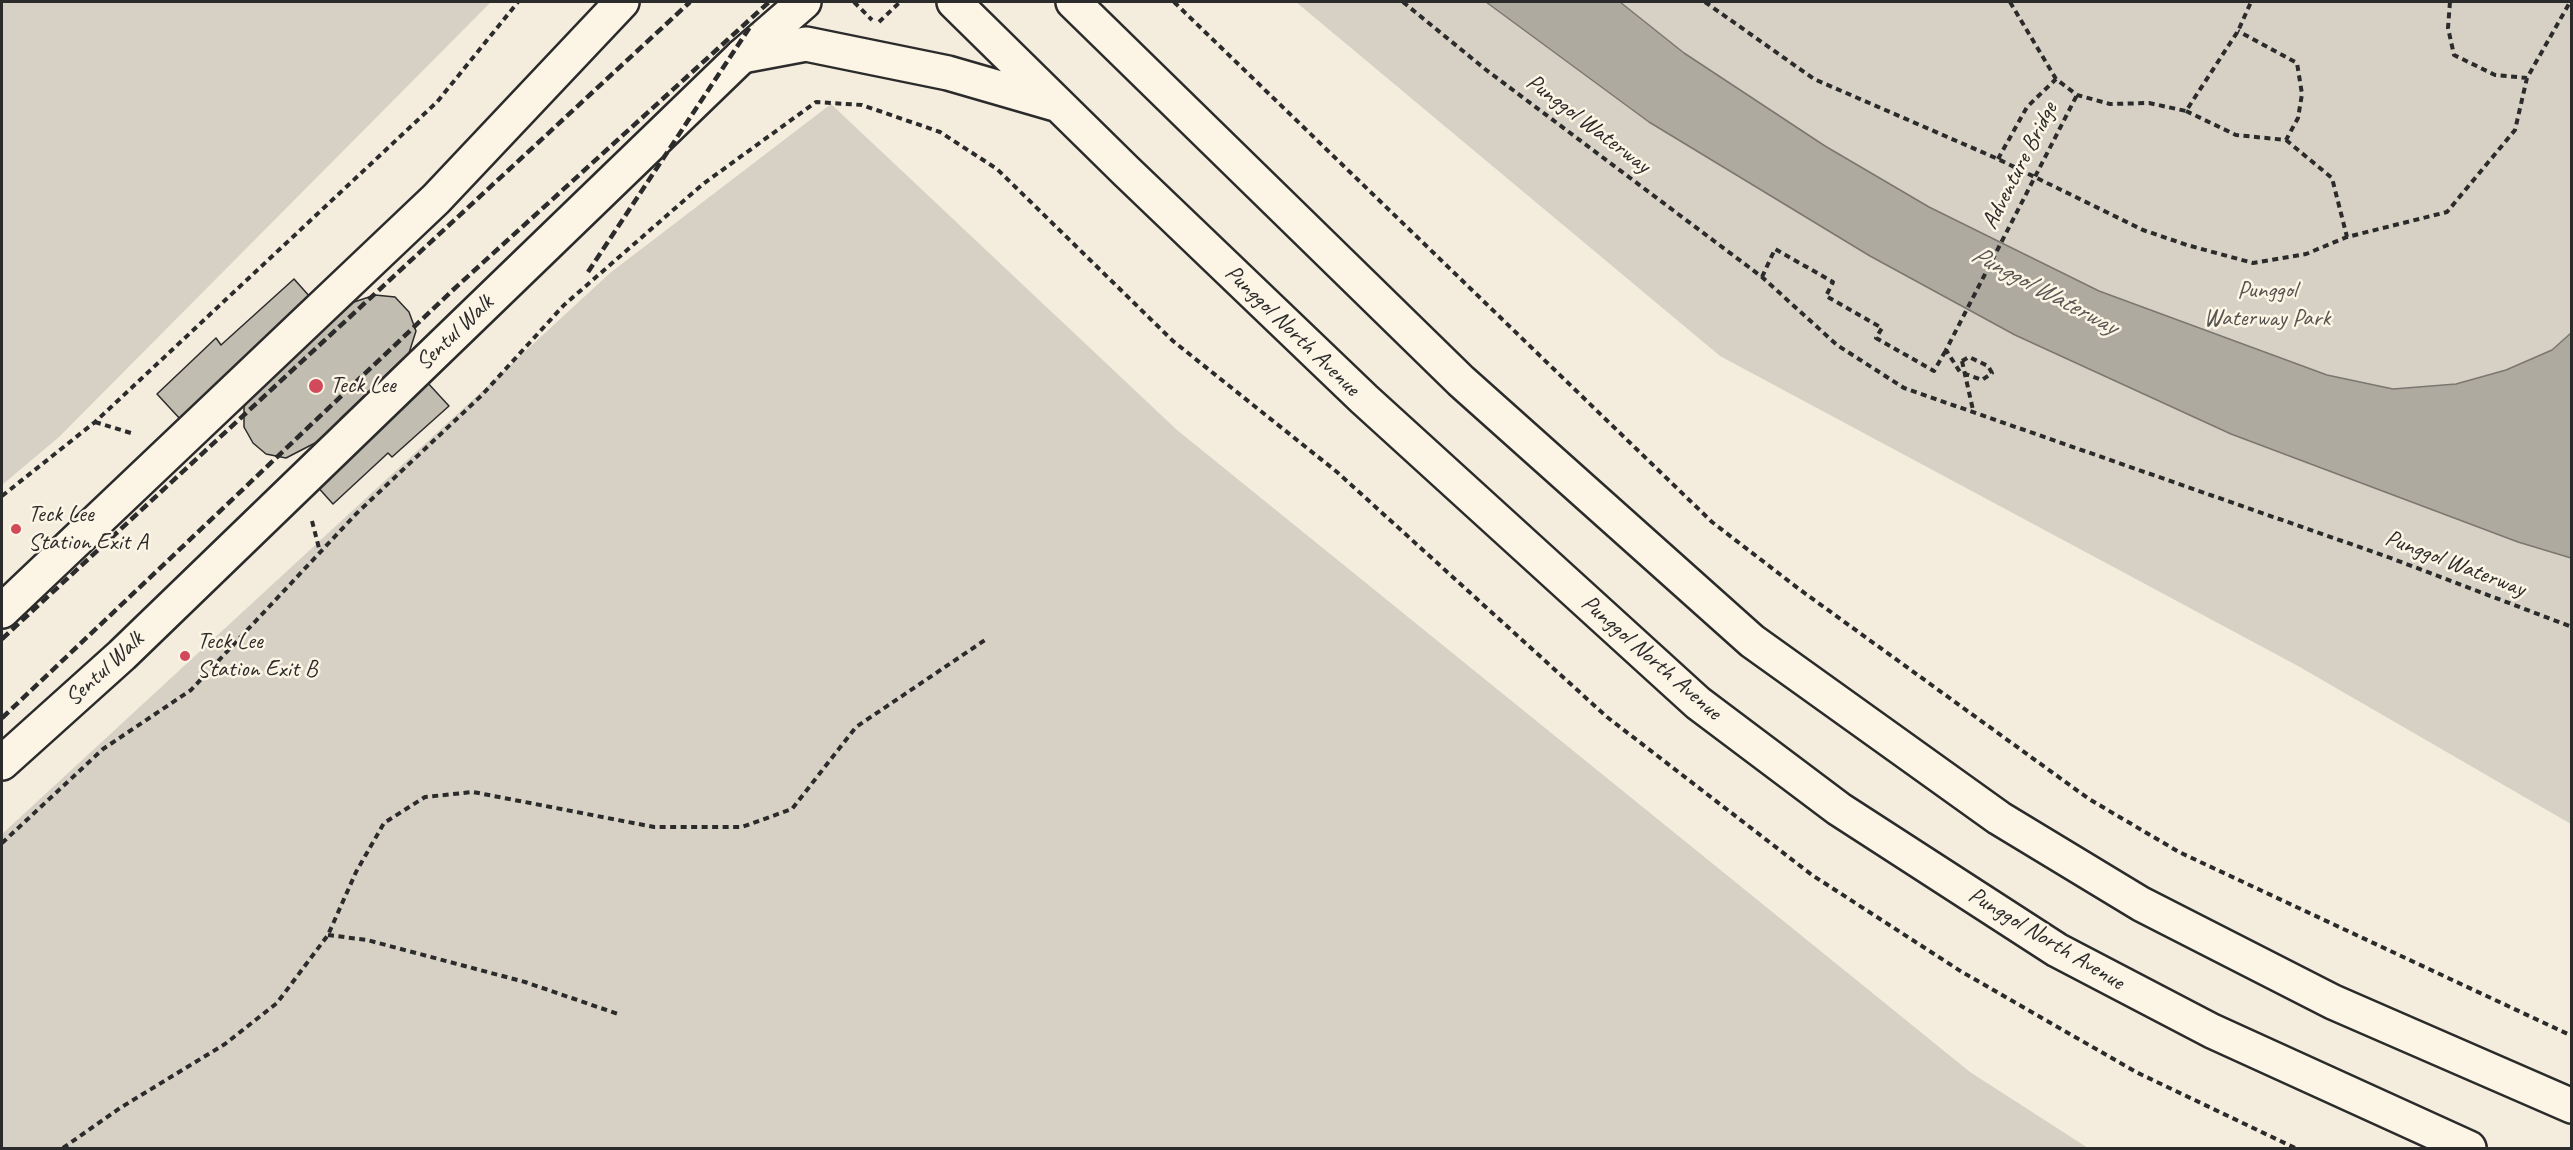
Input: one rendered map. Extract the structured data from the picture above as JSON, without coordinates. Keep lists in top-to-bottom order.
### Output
{
  "streets": {
    "main road": ["Punggol North Avenue", "Sentul Walk"],
    "path": ["Punggol Waterway", "Adventure Bridge"]
  },
  "crossings": [
    ["Punggol Waterway", "Adventure Bridge"]
  ],
  "water": ["Punggol Waterway"],
  "parks": ["Punggol Waterway Park"],
  "places": ["Teck Lee", "Teck Lee Station Exit A", "Teck Lee Station Exit B"]
}
